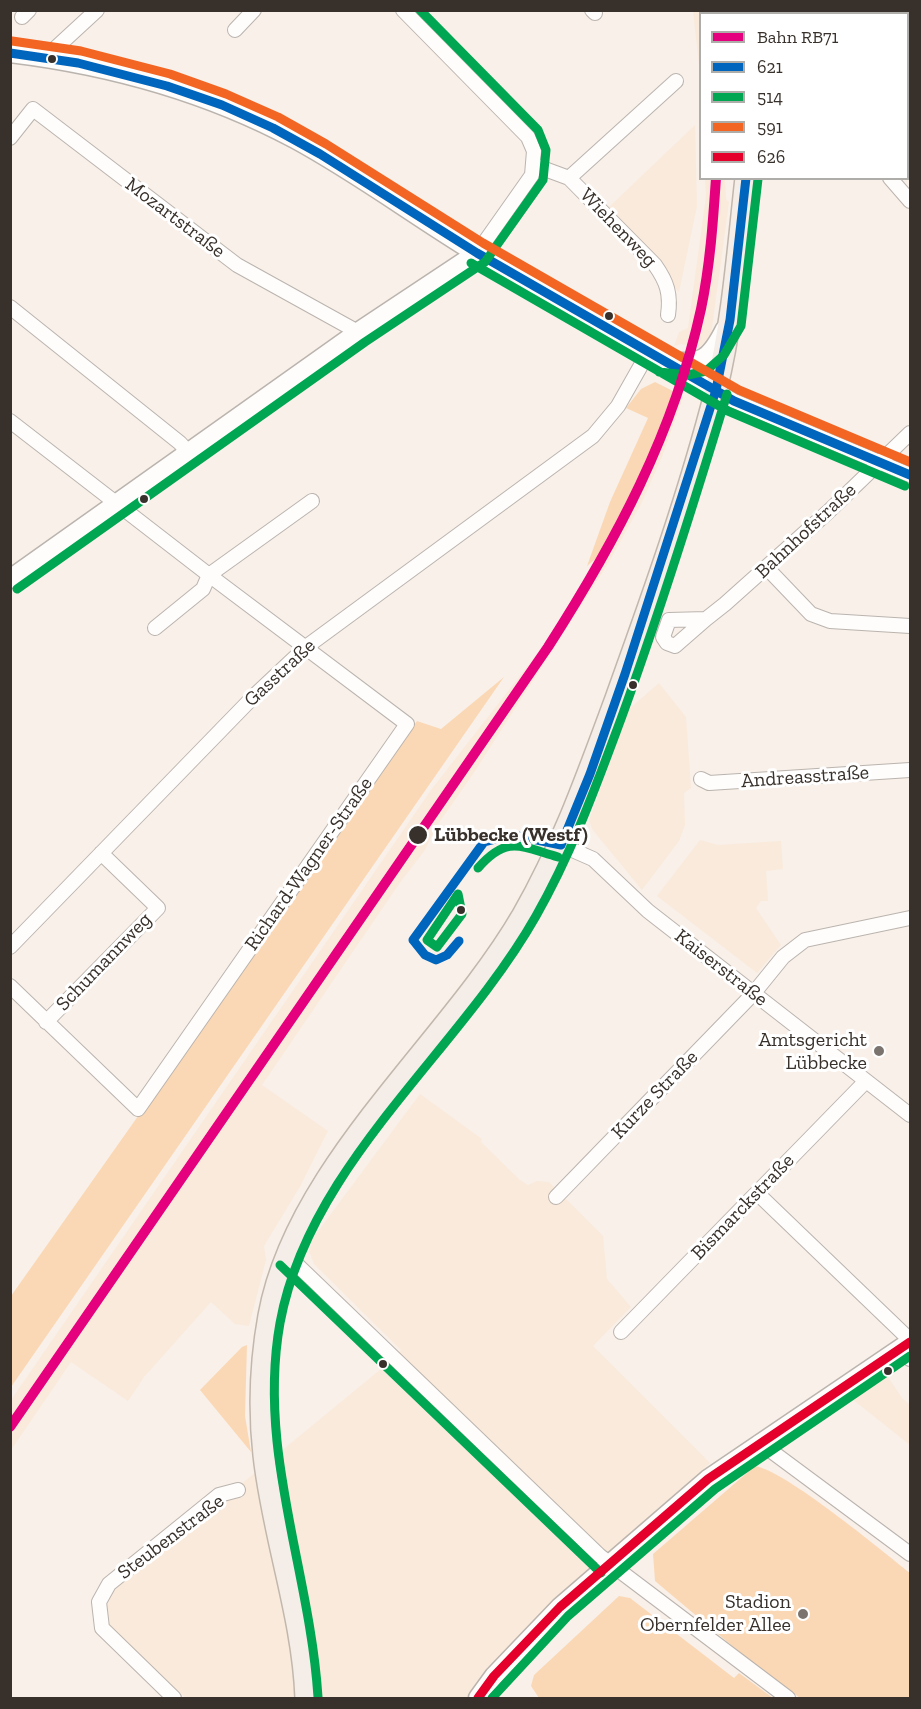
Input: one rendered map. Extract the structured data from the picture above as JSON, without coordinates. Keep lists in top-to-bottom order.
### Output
{
  "streets": {
    "street": [
      "Mozartstraße",
      "Wiehenweg",
      "Bahnhofstraße",
      "Gasstraße",
      "Andreasstraße",
      "Richard-Wagner-Straße",
      "Schumannweg",
      "Kaiserstraße",
      "Kurze Straße",
      "Bismarckstraße",
      "Steubenstraße"
    ]
  },
  "crossings": [
    ["Gasstraße", "Richard-Wagner-Straße"],
    ["Gasstraße", "Schumannweg"],
    ["Richard-Wagner-Straße", "Schumannweg"],
    ["Kaiserstraße", "Kurze Straße"],
    ["Kaiserstraße", "Bismarckstraße"]
  ],
  "places": ["Lübbecke (Westf)", "Amtsgericht Lübbecke", "Stadion Obernfelder Allee"],
  "lines": [
    "transit line 514",
    "transit line 591",
    "transit line 621",
    "rail line RB71",
    "transit line 626"
  ],
  "legend": [
    "Bahn RB71",
    "621",
    "514",
    "591",
    "626"
  ]
}
